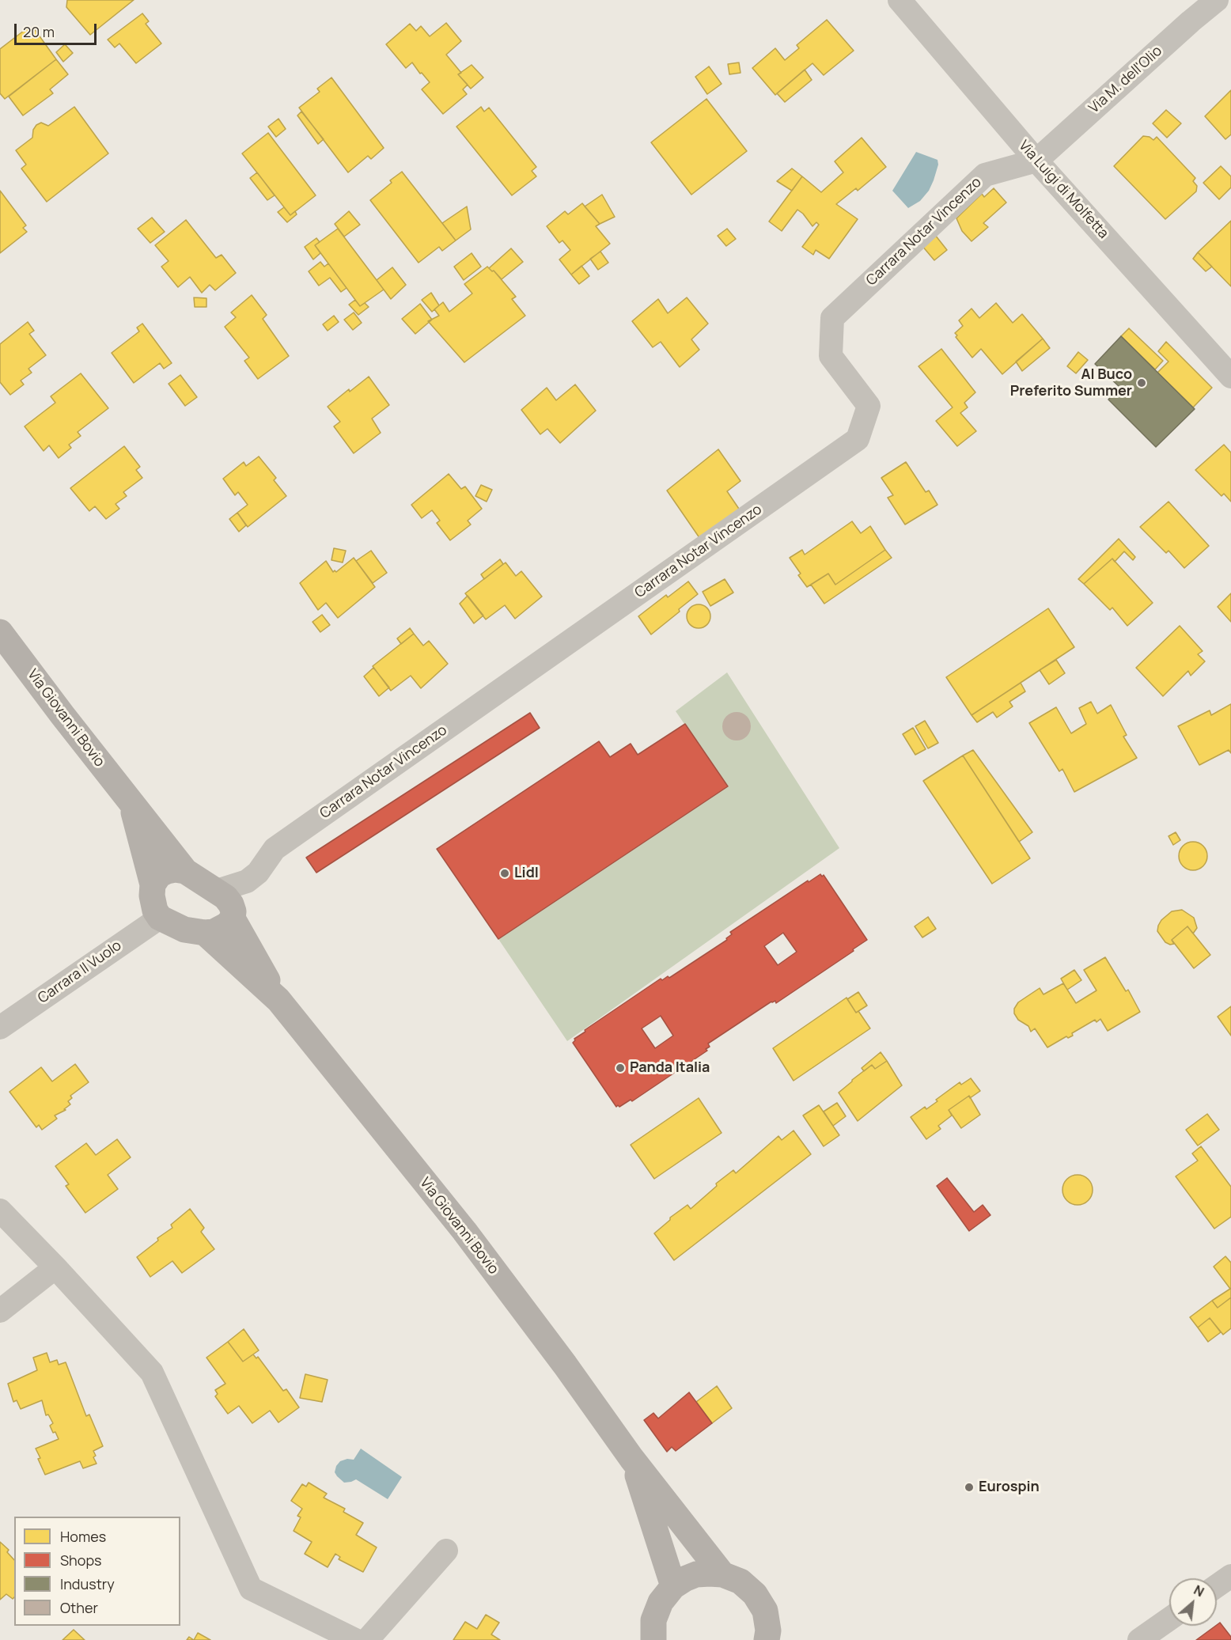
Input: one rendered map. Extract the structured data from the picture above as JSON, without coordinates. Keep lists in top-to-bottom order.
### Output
{
  "streets": {
    "main road": ["Via Giovanni Bovio"],
    "street": [
      "Via M. dell'Olio",
      "Via Luigi di Molfetta",
      "Carrara Notar Vincenzo",
      "Carrara Il Vuolo"
    ]
  },
  "crossings": [
    ["Via M. dell'Olio", "Via Luigi di Molfetta"],
    ["Via M. dell'Olio", "Carrara Notar Vincenzo"],
    ["Via Luigi di Molfetta", "Carrara Notar Vincenzo"],
    ["Carrara Notar Vincenzo", "Via Giovanni Bovio"],
    ["Carrara Notar Vincenzo", "Carrara Il Vuolo"],
    ["Via Giovanni Bovio", "Carrara Il Vuolo"]
  ],
  "places": [
    "Al Buco Preferito Summer",
    "Lidl",
    "Panda Italia",
    "Eurospin"
  ],
  "legend": [
    "Homes",
    "Shops",
    "Industry",
    "Other"
  ],
  "scale_bar": "20 m",
  "north": "top right"
}
